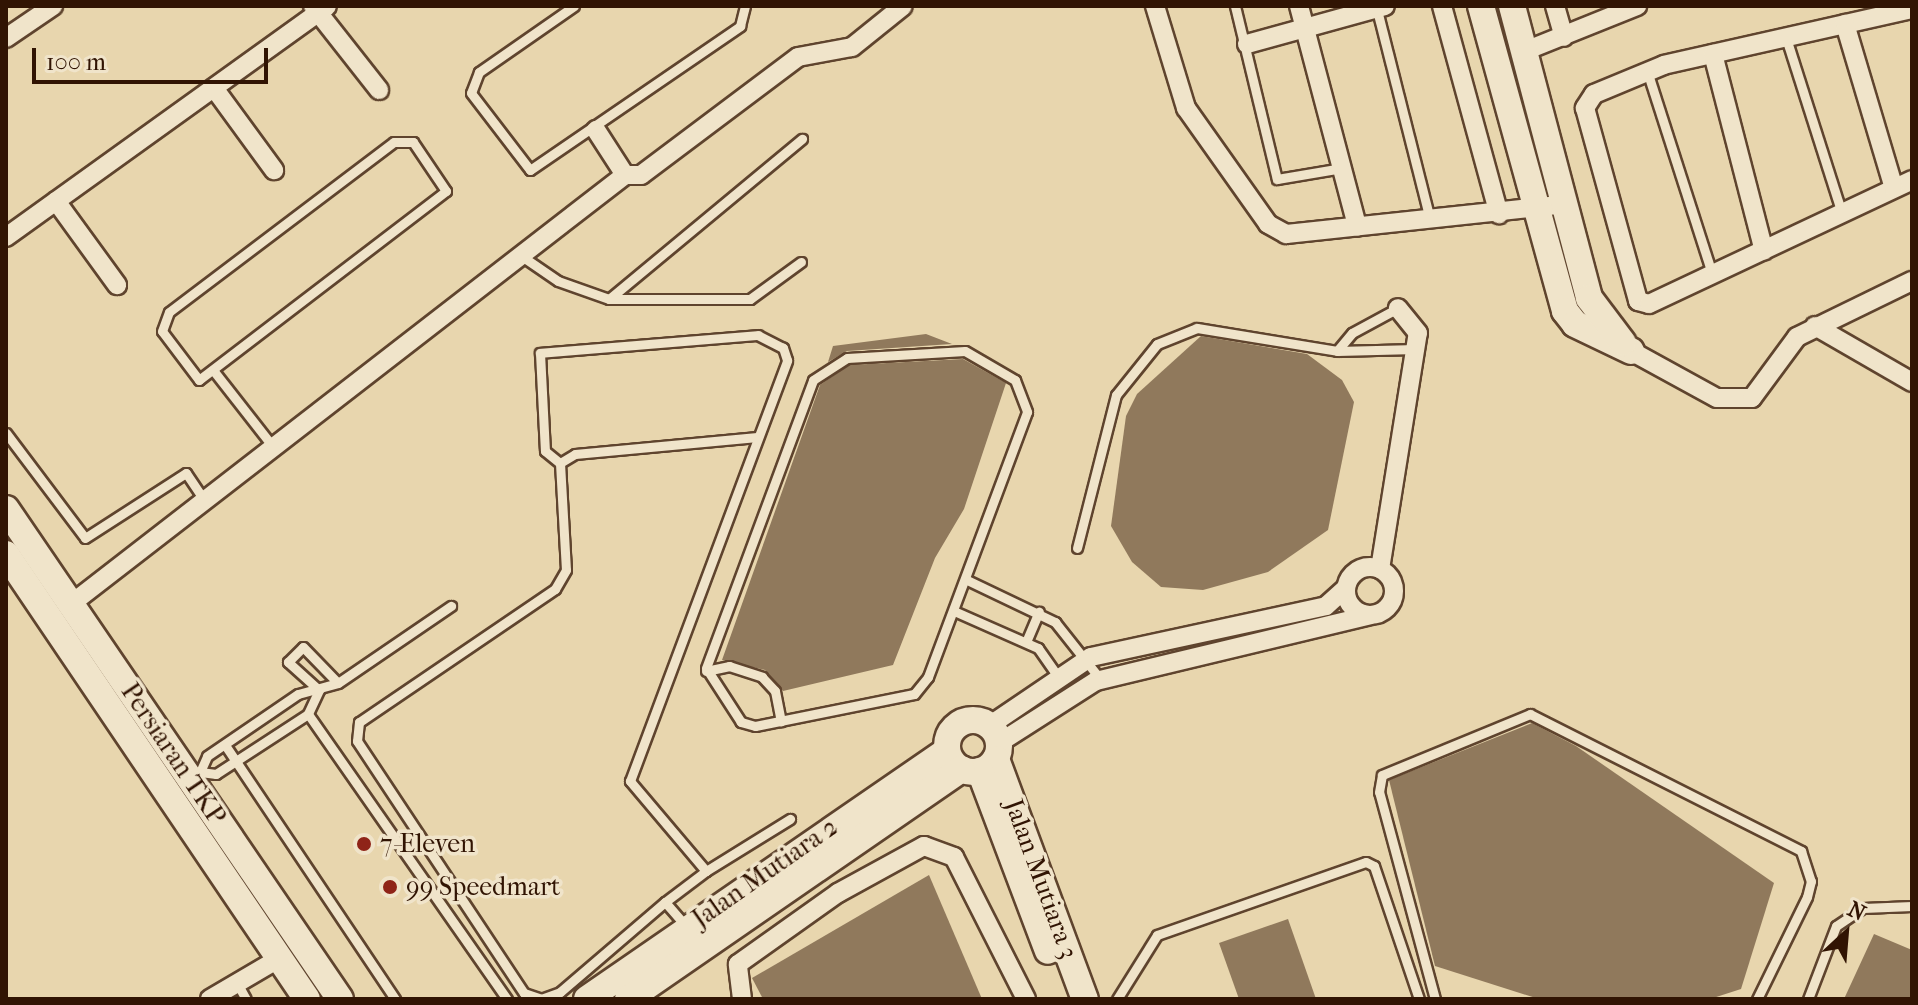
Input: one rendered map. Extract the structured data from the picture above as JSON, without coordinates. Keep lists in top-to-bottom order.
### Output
{
  "streets": {
    "street": ["Persiaran TKP", "Jalan Mutiara 2", "Jalan Mutiara 3"]
  },
  "crossings": [
    ["Jalan Mutiara 2", "Jalan Mutiara 3"]
  ],
  "places": ["7-Eleven", "99 Speedmart"],
  "scale_bar": "100 m",
  "north": "top right"
}
